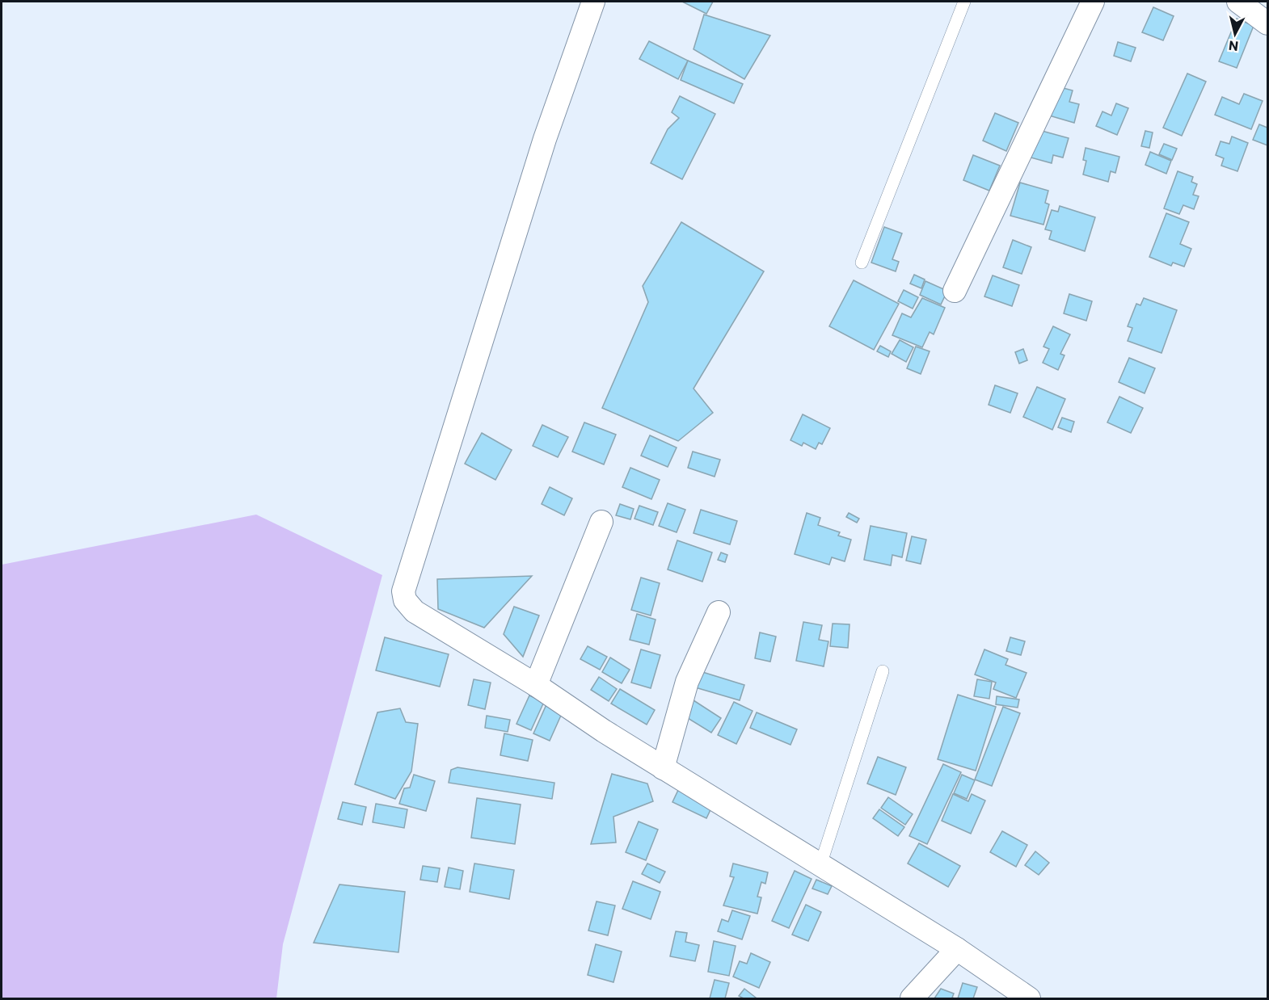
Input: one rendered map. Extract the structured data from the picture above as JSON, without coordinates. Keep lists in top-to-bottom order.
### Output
{
  "north": "bottom"
}
